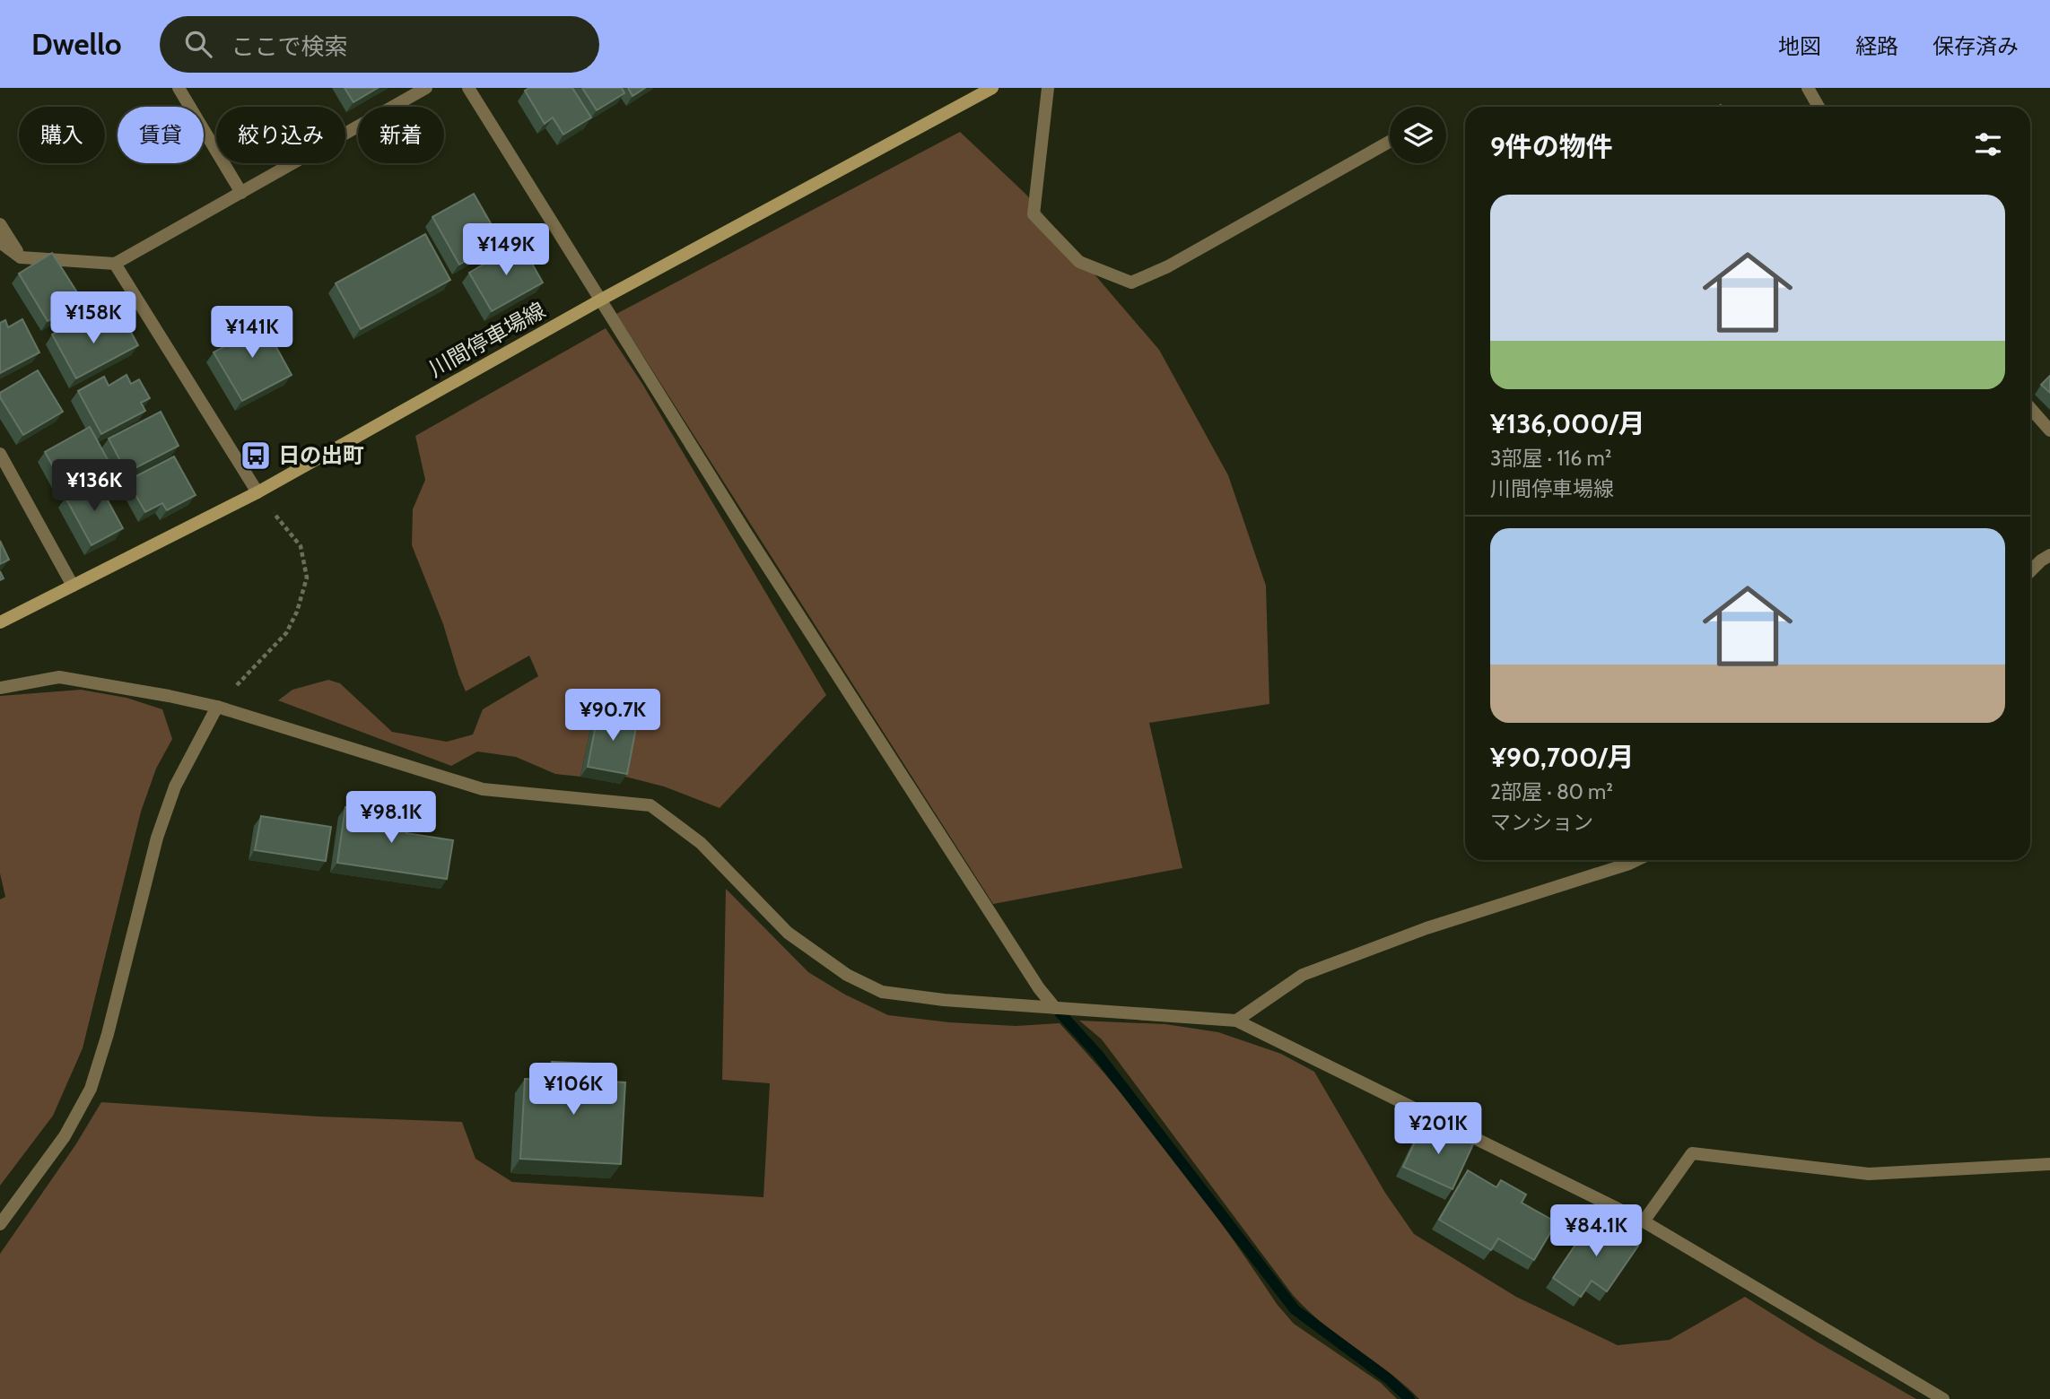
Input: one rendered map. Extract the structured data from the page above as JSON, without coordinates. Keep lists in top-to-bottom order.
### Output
{
  "streets": {
    "main road": ["川間停車場線"]
  },
  "places": {
    "bus stop": ["日の出町"]
  },
  "page": {
    "header": "Dwello",
    "search": "ここで検索",
    "nav": ["地図", "経路", "保存済み"],
    "chip": [
      "購入",
      "賃貸",
      "絞り込み",
      "新着"
    ],
    "heading": "9件の物件",
    "list": [
      {
        "name": "¥136,000/月",
        "note": "3部屋 · 116 m² · 川間停車場線"
      },
      {
        "name": "¥90,700/月",
        "note": "2部屋 · 80 m² · マンション"
      }
    ],
    "price": [
      "¥149K",
      "¥158K",
      "¥141K",
      "¥136K",
      "¥90.7K",
      "¥98.1K",
      "¥106K",
      "¥201K",
      "¥84.1K"
    ]
  }
}
